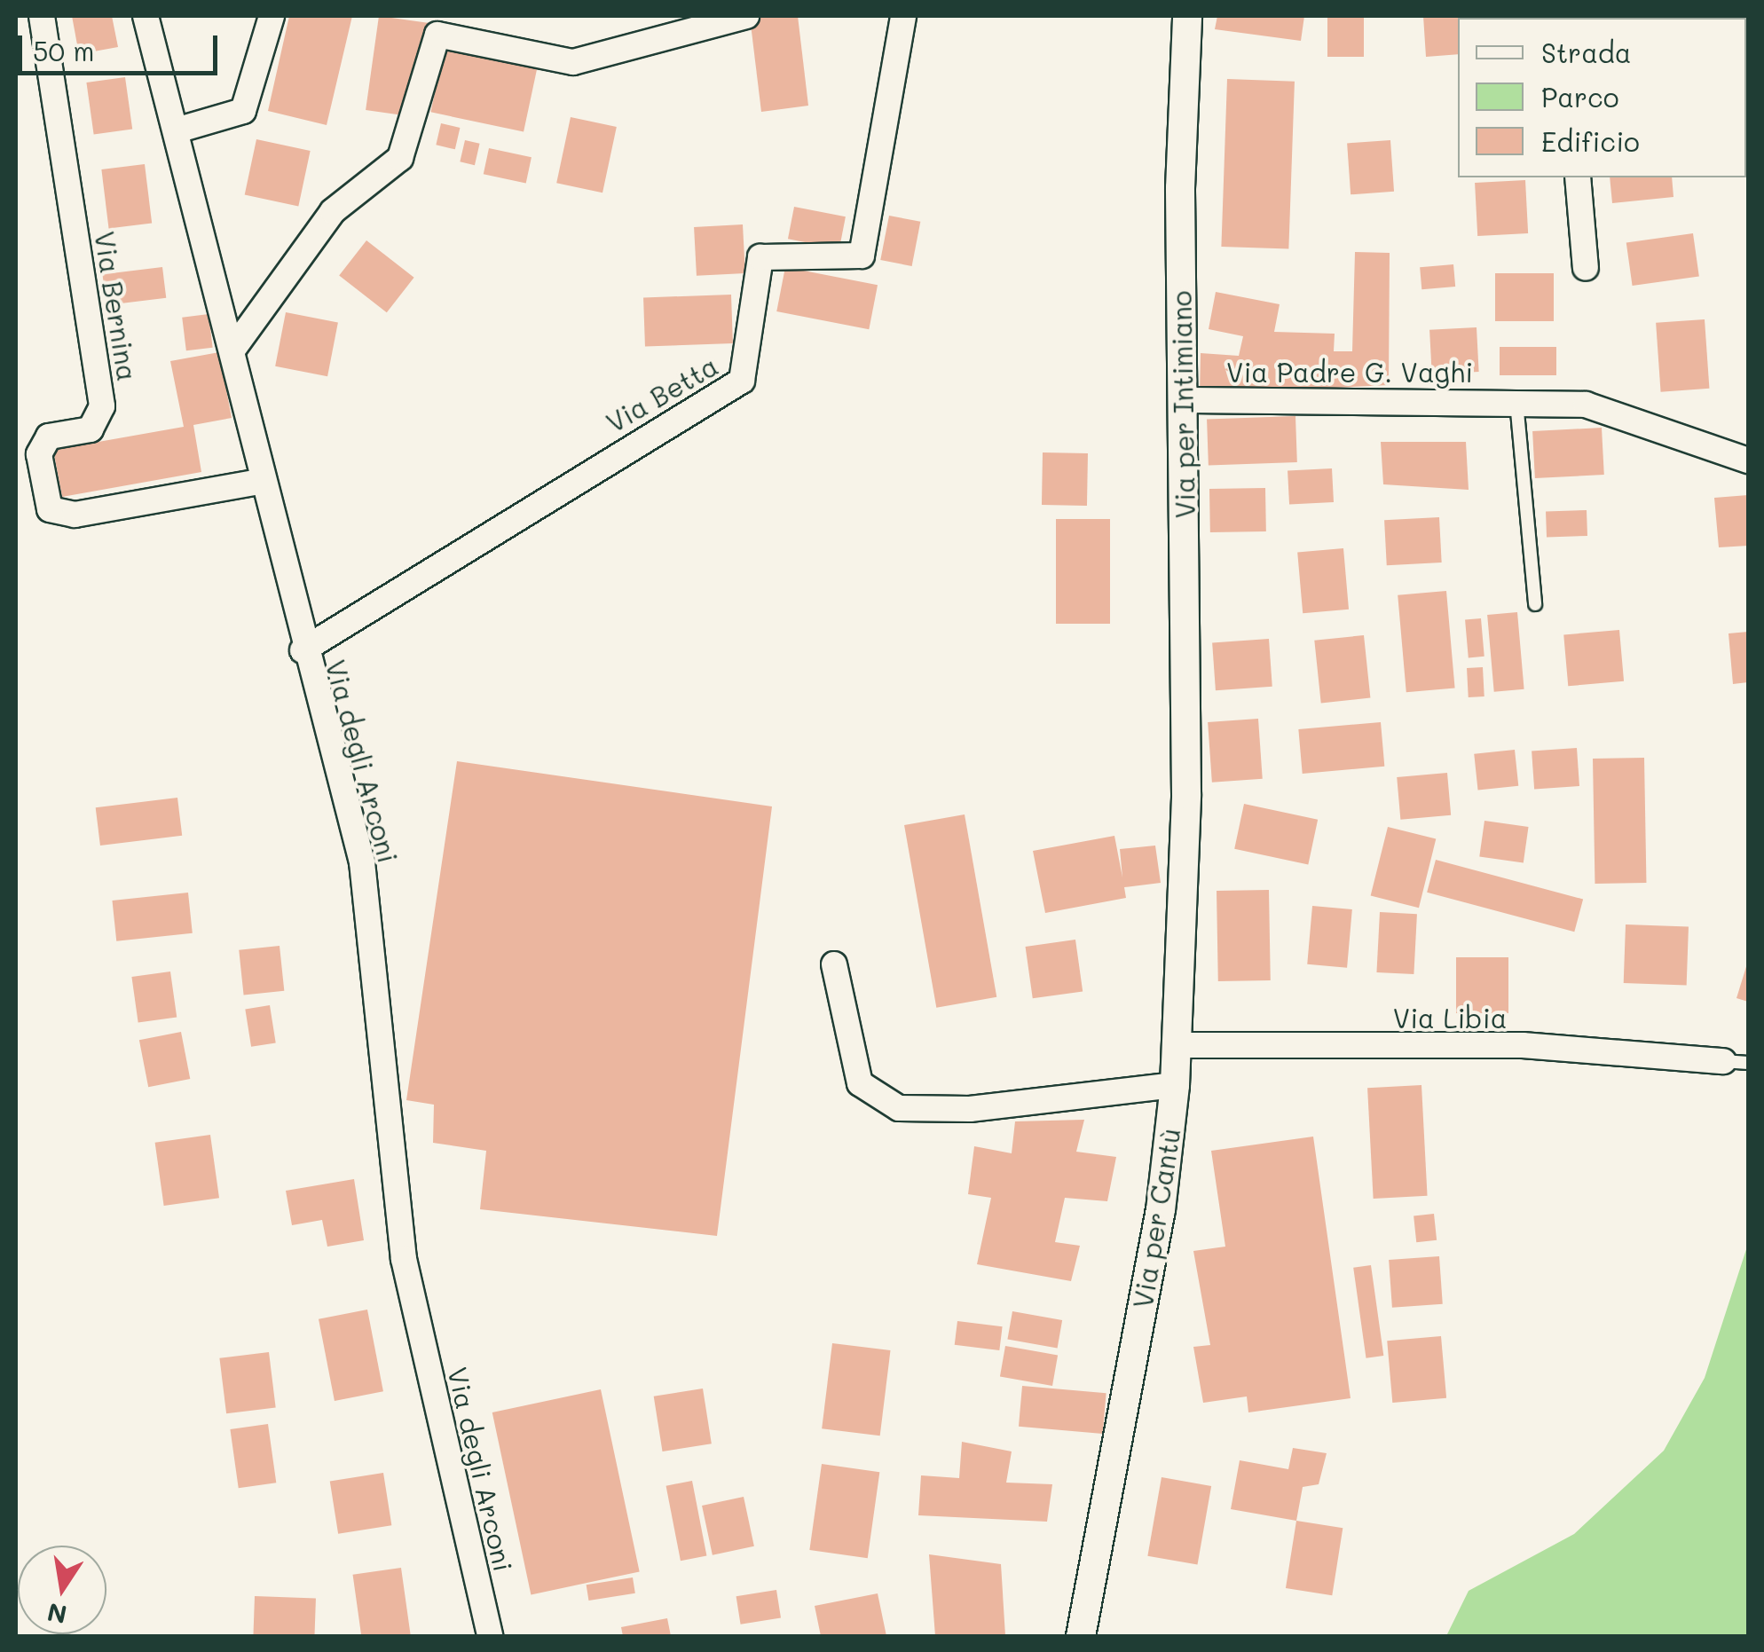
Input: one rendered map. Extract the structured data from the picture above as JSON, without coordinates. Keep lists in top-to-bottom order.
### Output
{
  "streets": {
    "street": [
      "Via Bernina",
      "Via Padre G. Vaghi",
      "Via Betta",
      "Via per Intimiano",
      "Via degli Arconi",
      "Via Libia",
      "Via per Cantù"
    ]
  },
  "crossings": [
    ["Via Bernina", "Via degli Arconi"],
    ["Via Padre G. Vaghi", "Via per Intimiano"],
    ["Via Betta", "Via degli Arconi"],
    ["Via per Intimiano", "Via per Cantù"],
    ["Via Libia", "Via per Cantù"]
  ],
  "legend": ["Strada", "Parco", "Edificio"],
  "scale_bar": "50 m",
  "north": "bottom"
}
